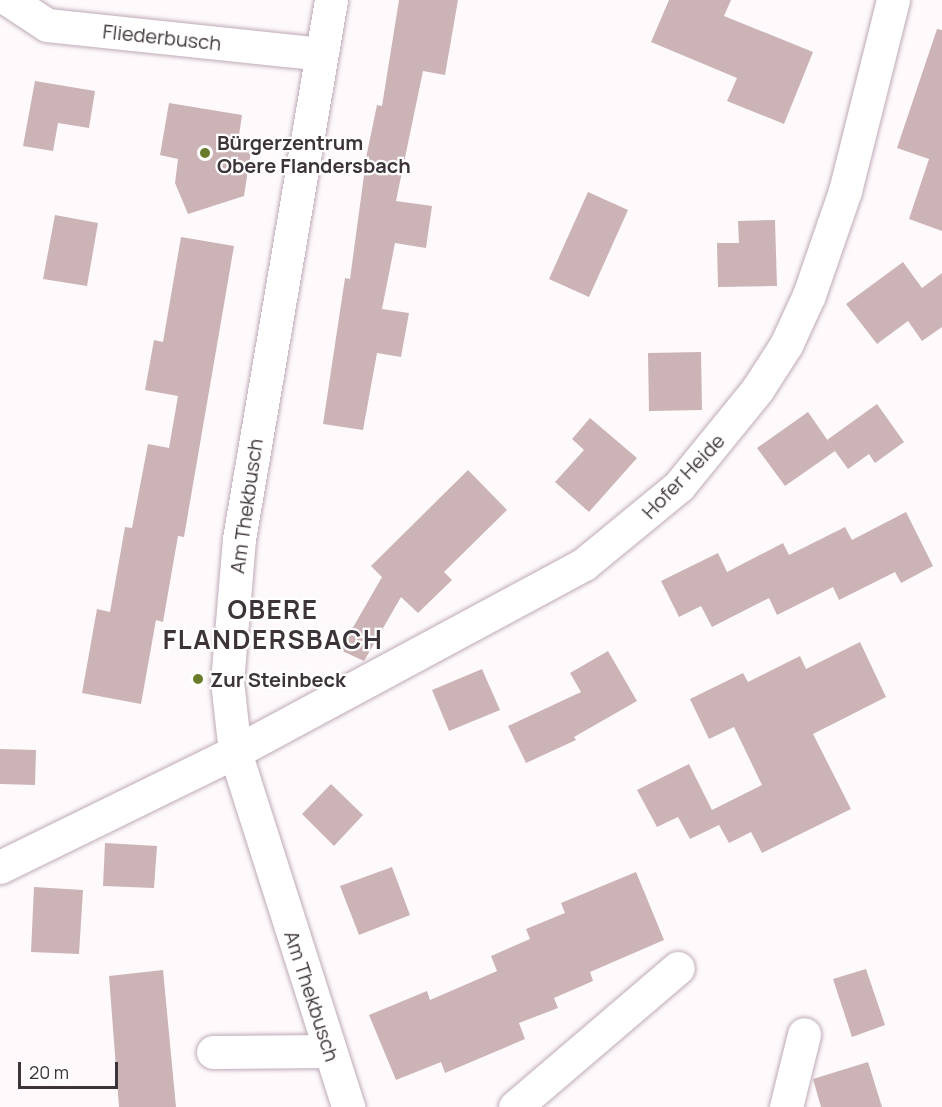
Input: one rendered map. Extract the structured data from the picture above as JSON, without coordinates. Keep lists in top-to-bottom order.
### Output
{
  "streets": {
    "street": ["Fliederbusch", "Hofer Heide", "Am Thekbusch"]
  },
  "crossings": [
    ["Fliederbusch", "Am Thekbusch"],
    ["Hofer Heide", "Am Thekbusch"]
  ],
  "districts": ["OBERE FLANDERSBACH"],
  "places": ["Bürgerzentrum Obere Flandersbach", "Zur Steinbeck"],
  "scale_bar": "20 m"
}
